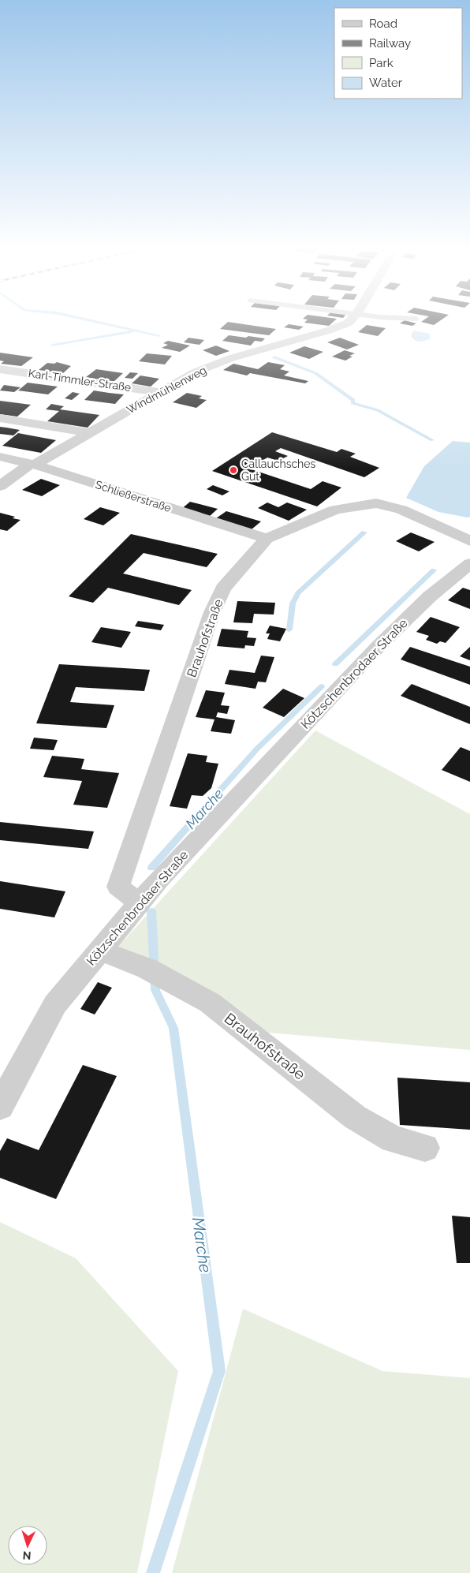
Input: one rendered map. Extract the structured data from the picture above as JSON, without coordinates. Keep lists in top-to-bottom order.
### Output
{
  "streets": {
    "street": [
      "Karl-Timmler-Straße",
      "Windmühlenweg",
      "Schließerstraße",
      "Brauhofstraße",
      "Kötzschenbrodaer Straße"
    ]
  },
  "crossings": [
    ["Karl-Timmler-Straße", "Windmühlenweg"],
    ["Windmühlenweg", "Schließerstraße"],
    ["Schließerstraße", "Brauhofstraße"],
    ["Brauhofstraße", "Kötzschenbrodaer Straße"]
  ],
  "water": ["Marche"],
  "places": ["Callauchsches Gut"],
  "legend": [
    "Road",
    "Railway",
    "Park",
    "Water"
  ],
  "north": "bottom"
}
